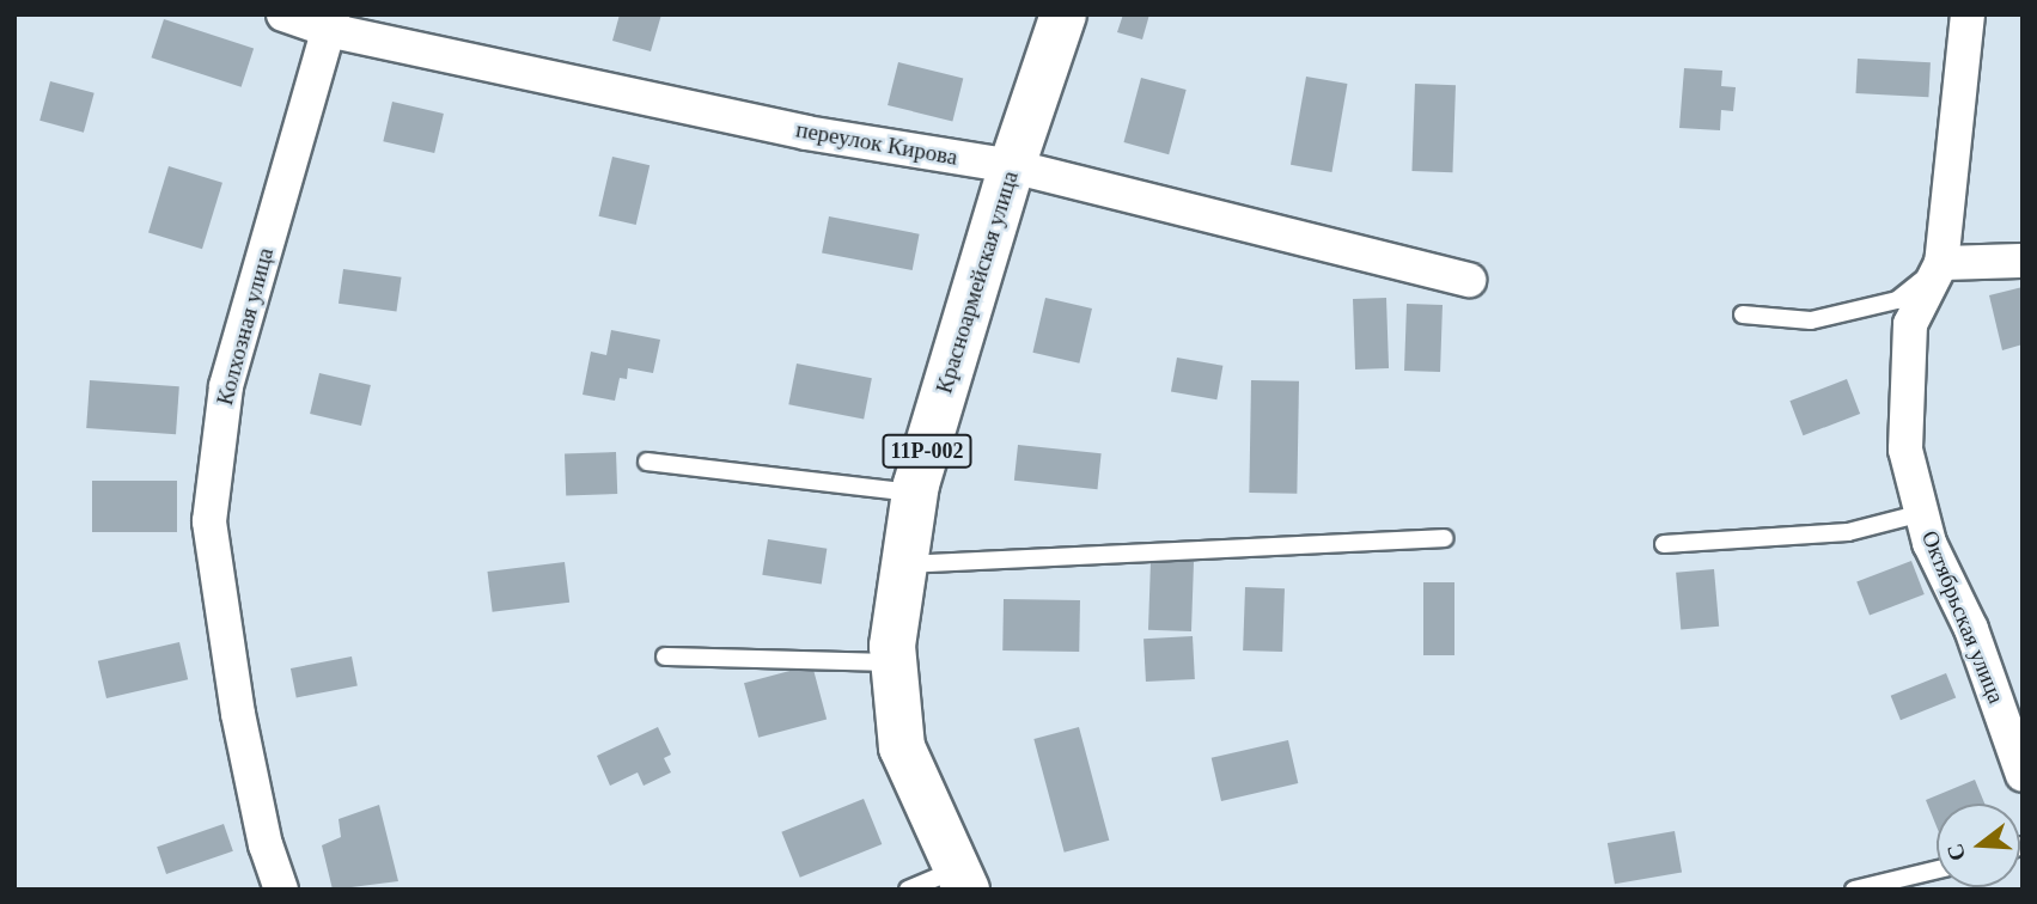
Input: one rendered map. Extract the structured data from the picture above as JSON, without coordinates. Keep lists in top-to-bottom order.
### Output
{
  "streets": {
    "main road": ["Красноармейская улица", "11Р-002"],
    "street": ["переулок Кирова", "Колхозная улица", "Октябрьская улица"]
  },
  "crossings": [
    ["переулок Кирова", "Красноармейская улица"],
    ["переулок Кирова", "Колхозная улица"]
  ],
  "north": "left"
}
